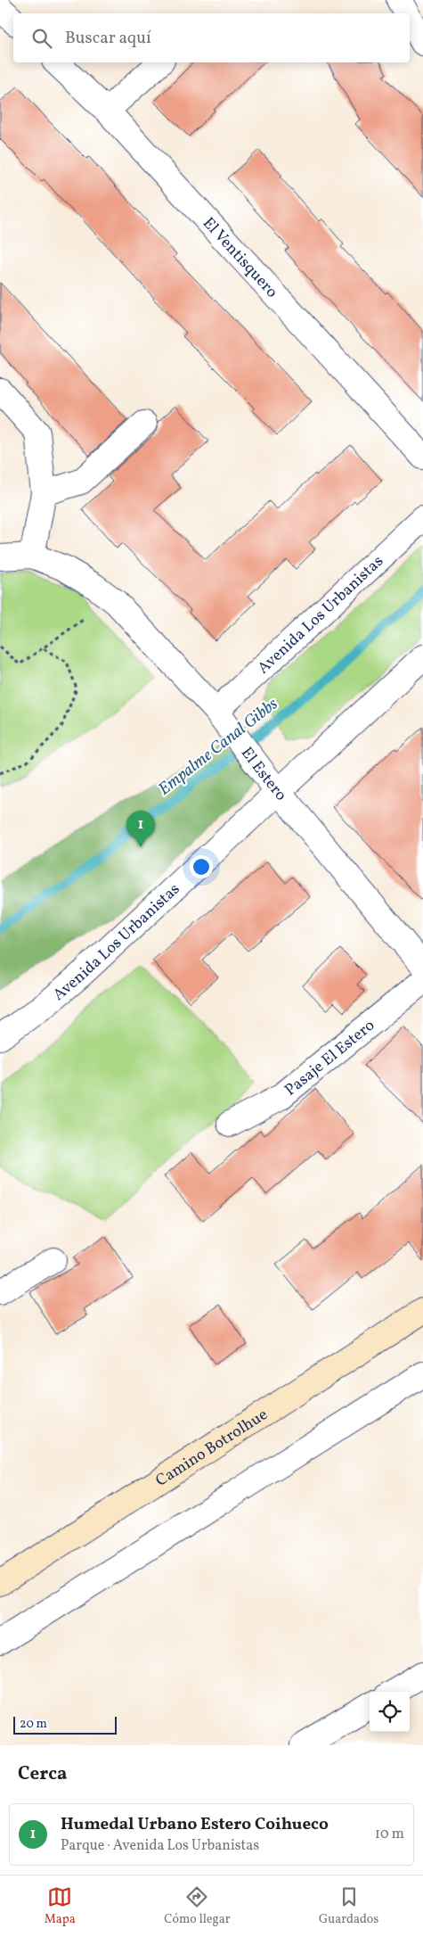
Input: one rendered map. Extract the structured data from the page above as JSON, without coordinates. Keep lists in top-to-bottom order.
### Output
{
  "streets": {
    "street": [
      "El Ventisquero",
      "Avenida Los Urbanistas",
      "El Estero",
      "Pasaje El Estero",
      "Camino Botrolhue"
    ]
  },
  "crossings": [
    ["Avenida Los Urbanistas", "El Estero"]
  ],
  "water": ["Empalme Canal Gibbs"],
  "scale_bar": "20 m",
  "page": {
    "search": "Buscar aquí",
    "pins": "1",
    "scale": "20 m",
    "heading": "Cerca",
    "list": [
      {
        "mark": "1",
        "name": "Humedal Urbano Estero Coihueco",
        "note": "Parque · Avenida Los Urbanistas",
        "value": "10 m"
      }
    ],
    "nav": ["Mapa", "Cómo llegar", "Guardados"]
  }
}
